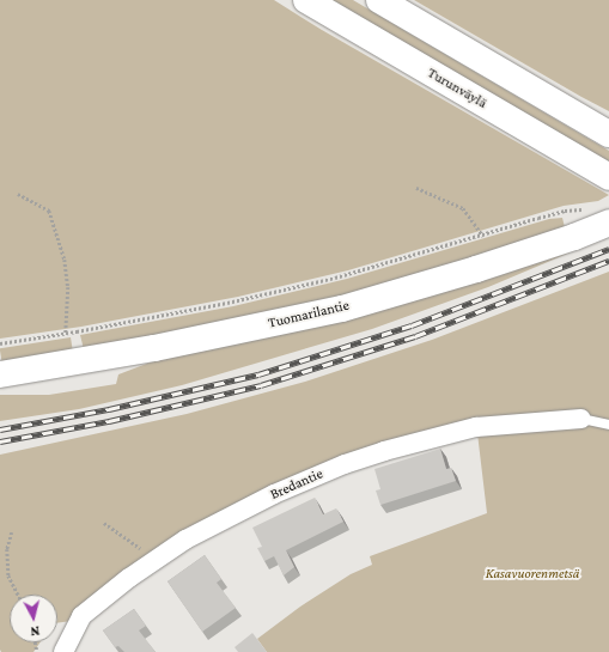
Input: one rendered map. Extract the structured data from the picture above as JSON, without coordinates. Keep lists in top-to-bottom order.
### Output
{
  "streets": {
    "main road": ["Turunväylä", "Tuomarilantie"],
    "street": ["Bredantie"]
  },
  "parks": ["Kasavuorenmetsä"],
  "north": "bottom"
}
